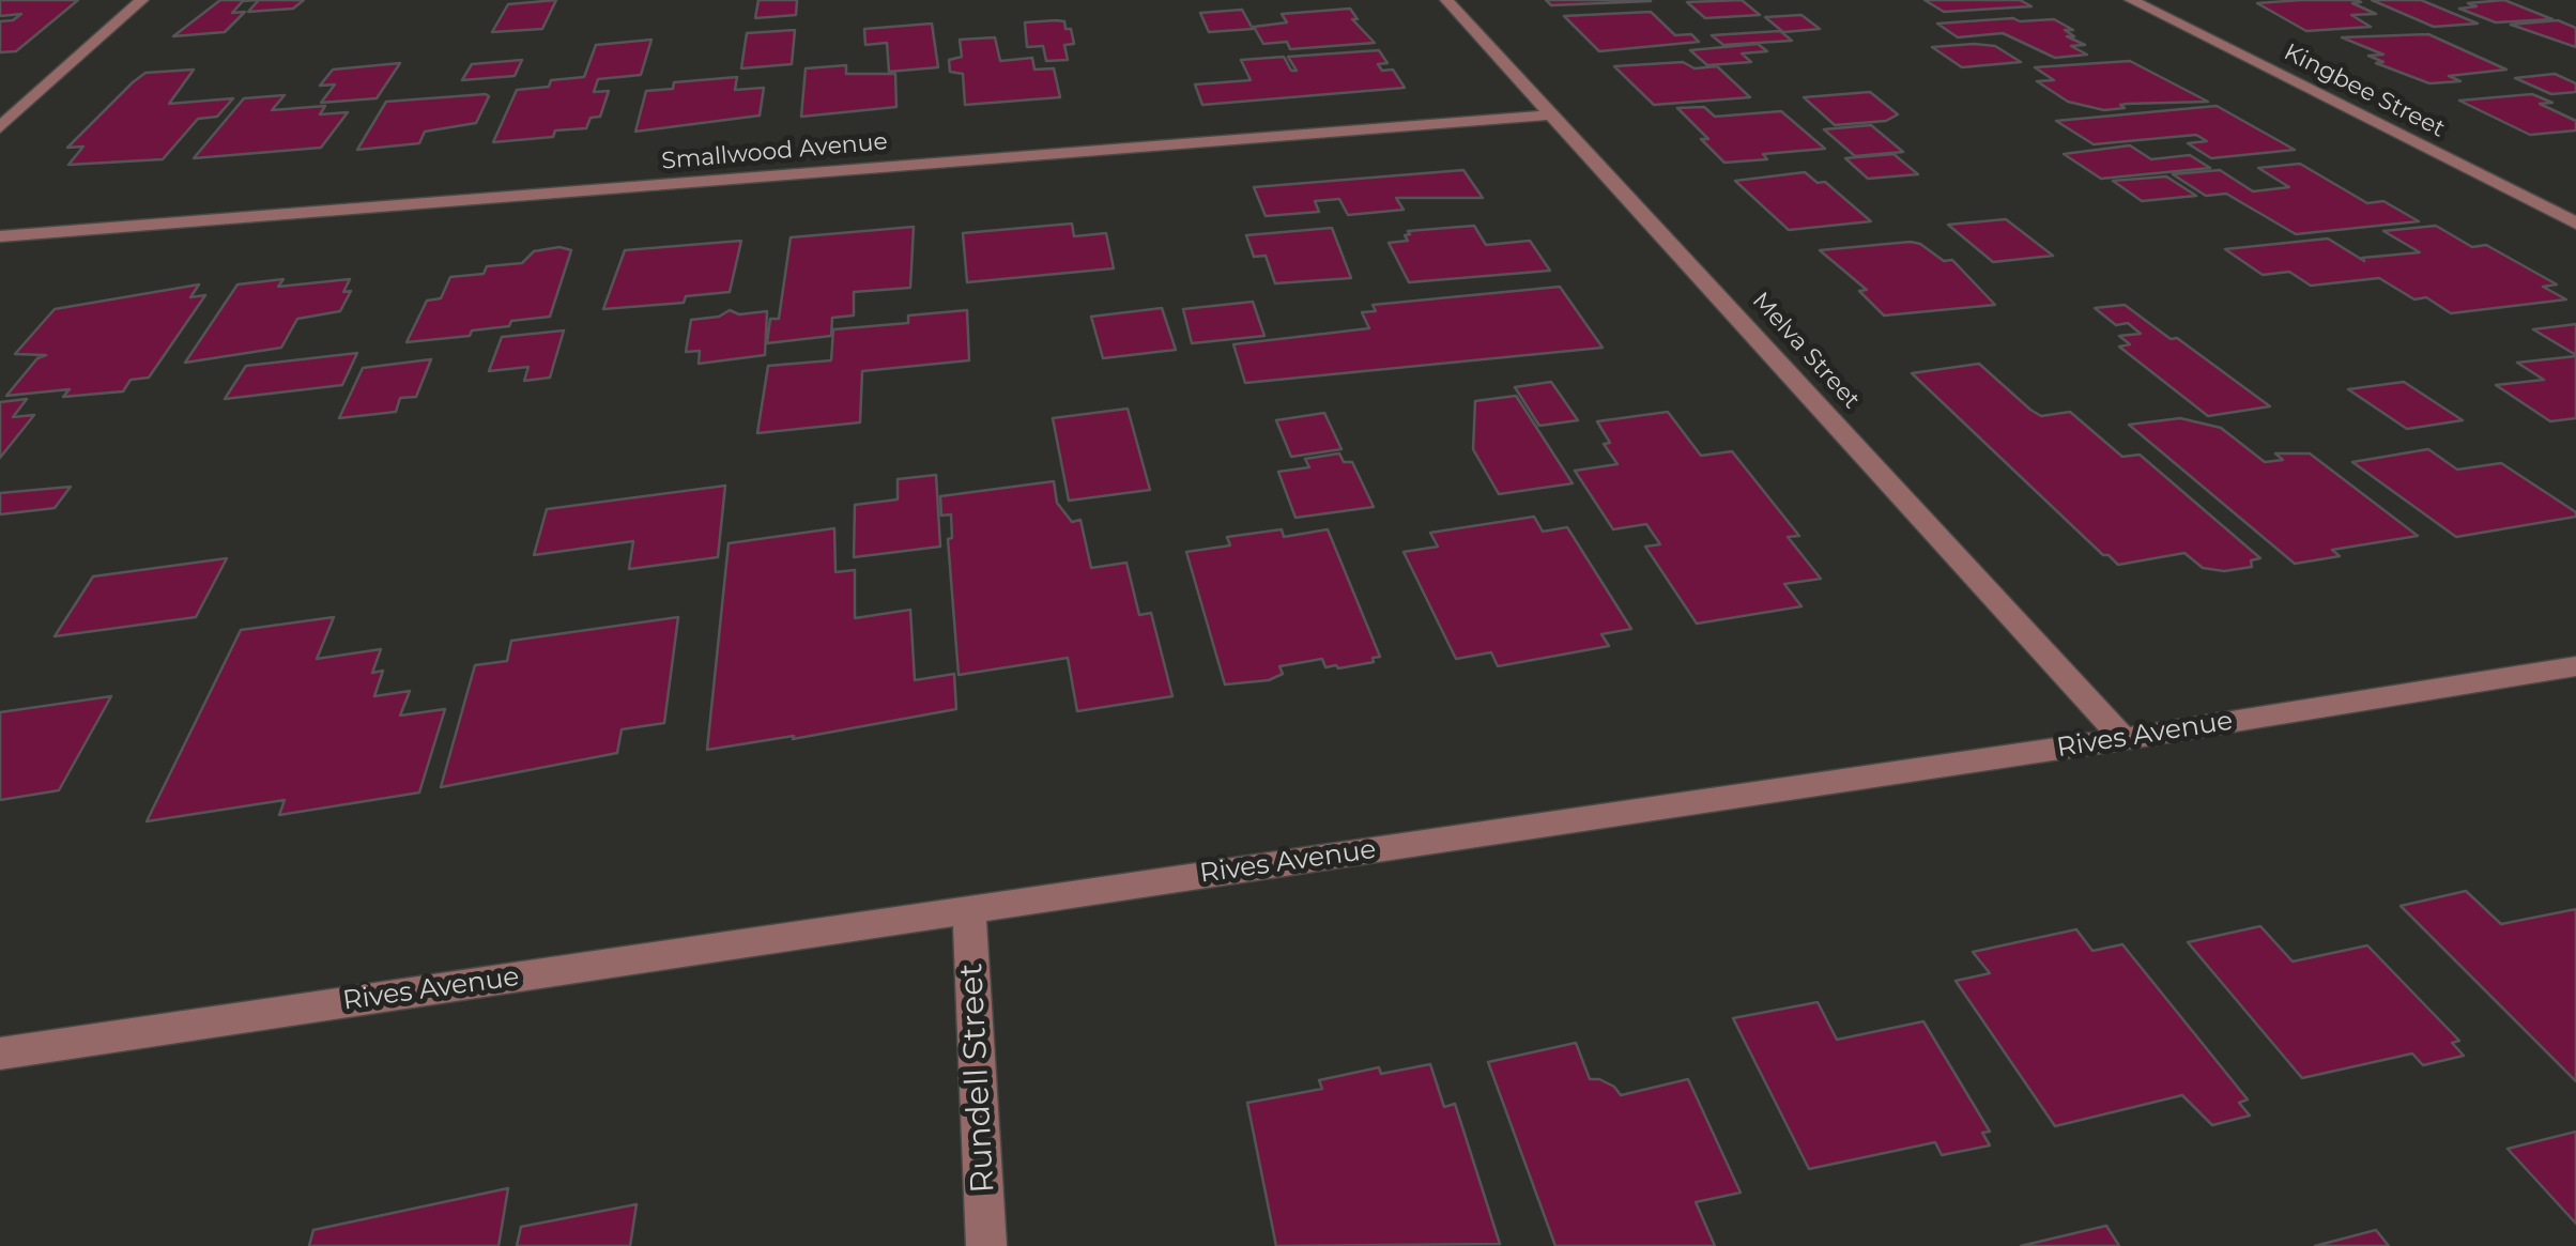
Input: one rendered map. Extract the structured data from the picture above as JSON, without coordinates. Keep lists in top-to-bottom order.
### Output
{
  "streets": {
    "street": [
      "Kingbee Street",
      "Smallwood Avenue",
      "Melva Street",
      "Rives Avenue",
      "Rundell Street"
    ]
  },
  "crossings": [
    ["Smallwood Avenue", "Melva Street"],
    ["Melva Street", "Rives Avenue"],
    ["Rives Avenue", "Rundell Street"]
  ]
}
